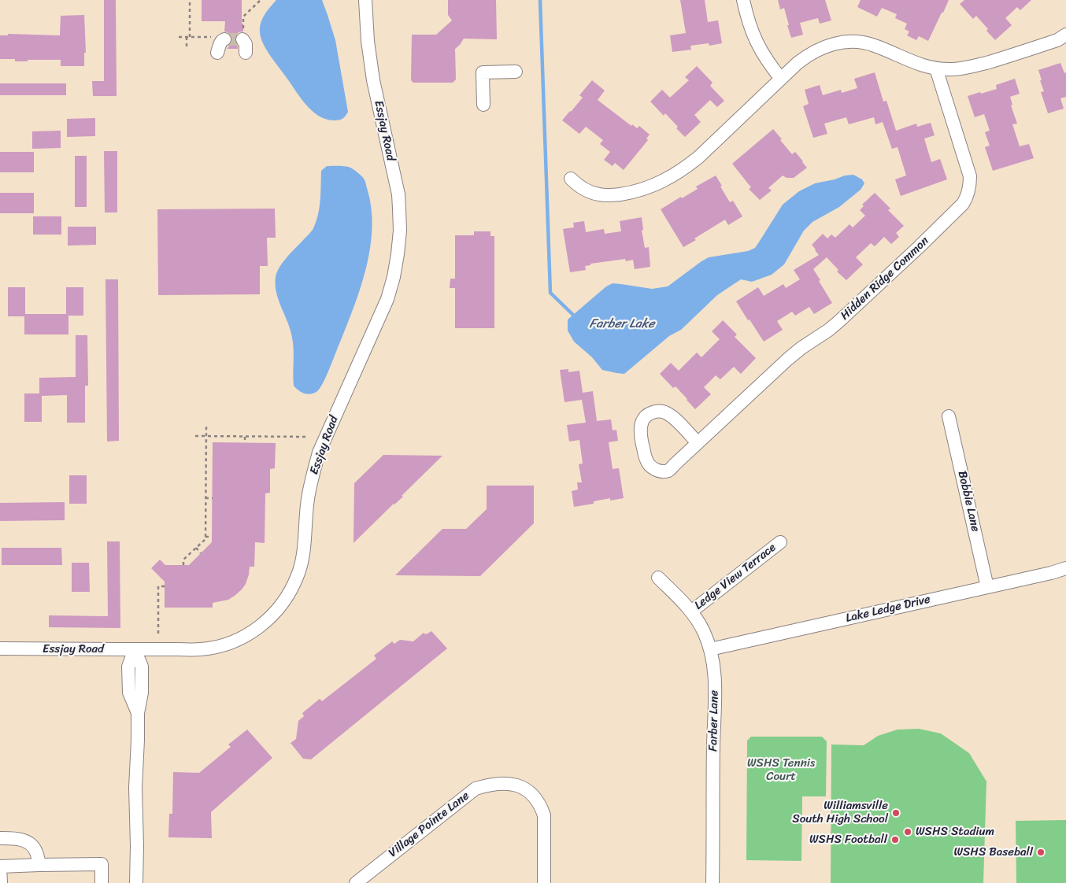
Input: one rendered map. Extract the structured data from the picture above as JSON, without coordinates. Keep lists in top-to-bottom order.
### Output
{
  "streets": {
    "street": [
      "Essjay Road",
      "Hidden Ridge Common",
      "Bobbie Lane",
      "Ledge View Terrace",
      "Lake Ledge Drive",
      "Farber Lane",
      "Village Pointe Lane"
    ]
  },
  "crossings": [
    ["Bobbie Lane", "Lake Ledge Drive"],
    ["Ledge View Terrace", "Farber Lane"],
    ["Lake Ledge Drive", "Farber Lane"]
  ],
  "water": ["Farber Lake"],
  "parks": ["WSHS Tennis Court"],
  "places": [
    "Williamsville South High School",
    "WSHS Stadium",
    "WSHS Football",
    "WSHS Baseball"
  ]
}
